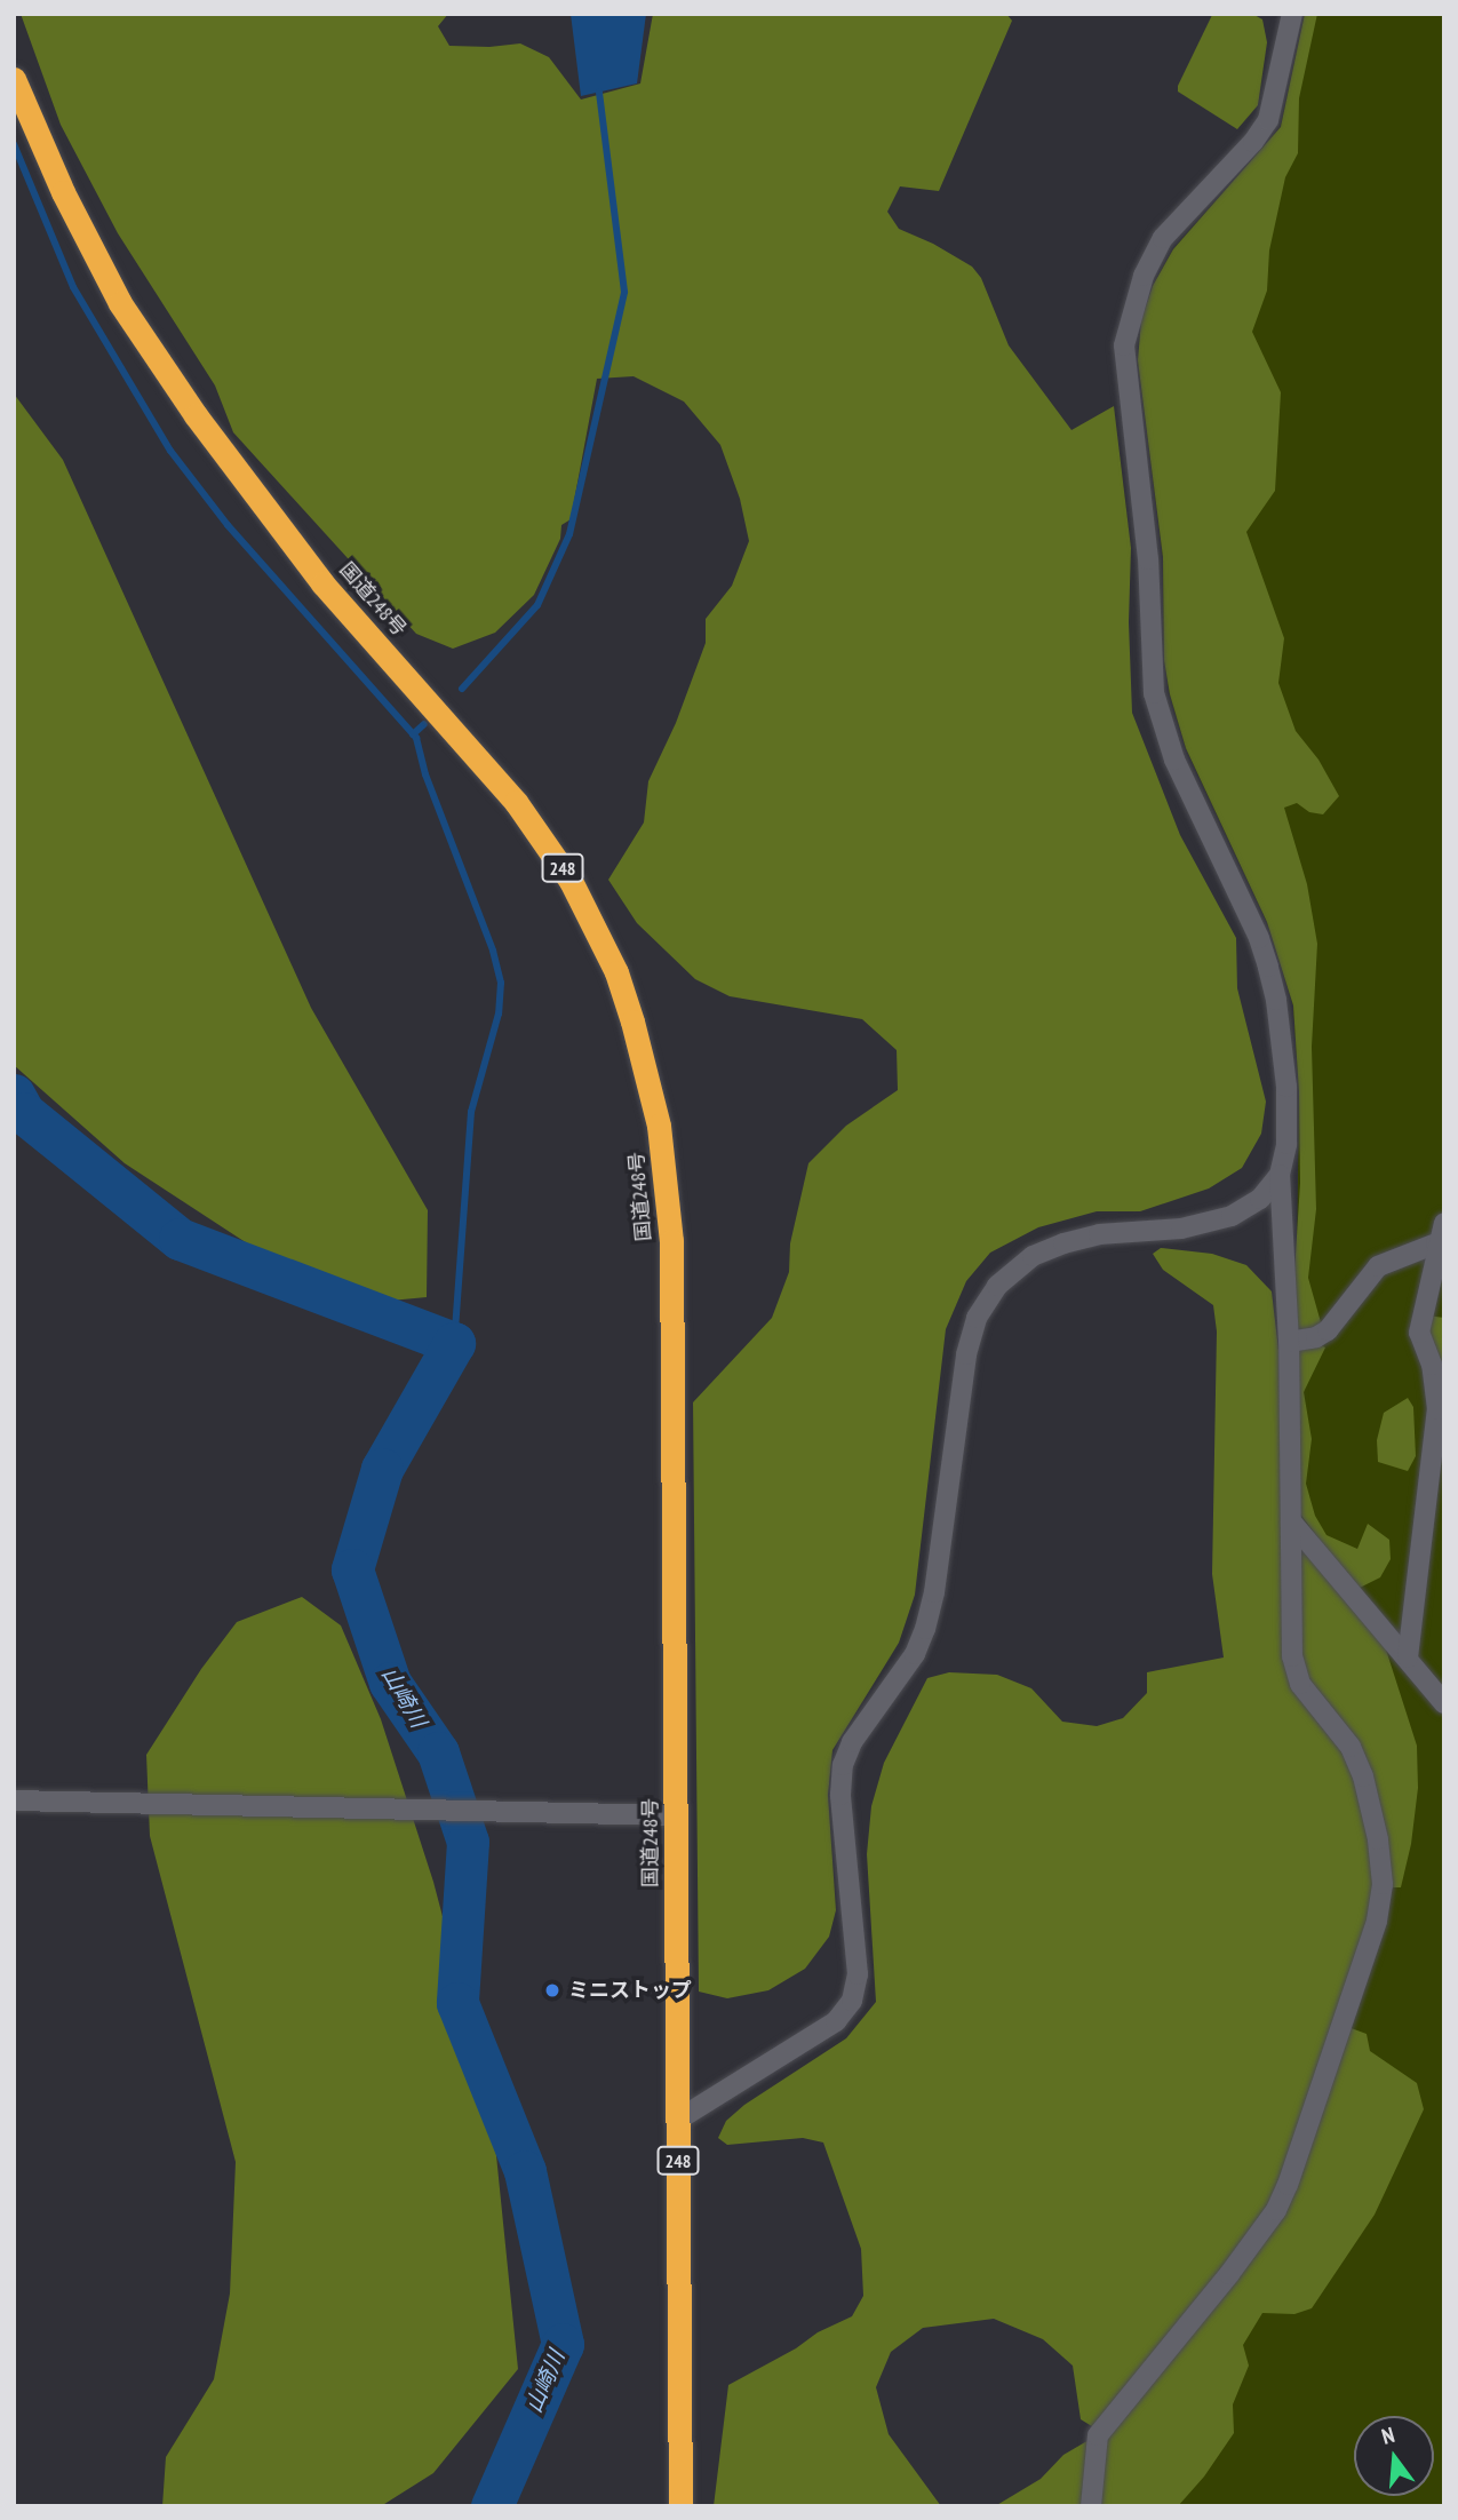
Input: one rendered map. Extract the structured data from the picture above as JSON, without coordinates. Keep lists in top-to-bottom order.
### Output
{
  "streets": {
    "highway": ["国道248号", "248"]
  },
  "water": ["山崎川"],
  "places": ["ミニストップ"],
  "north": "top"
}
